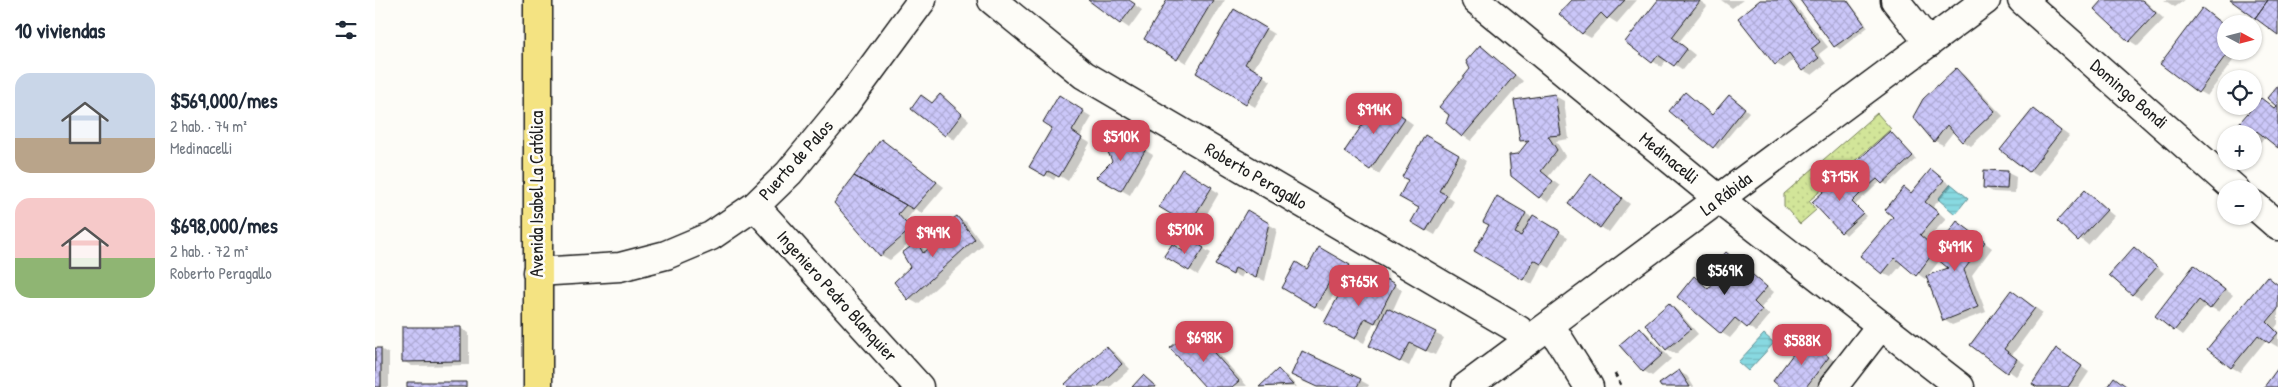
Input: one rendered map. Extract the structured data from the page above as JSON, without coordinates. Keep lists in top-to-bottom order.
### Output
{
  "streets": {
    "main road": ["Avenida Isabel La Católica"],
    "street": [
      "Domingo Bondi",
      "Medinacelli",
      "Puerto de Palos",
      "Roberto Peragallo",
      "La Rábida",
      "Ingeniero Pedro Blanquier"
    ]
  },
  "crossings": [
    ["Medinacelli", "La Rábida"],
    ["Puerto de Palos", "Avenida Isabel La Católica"],
    ["Puerto de Palos", "Ingeniero Pedro Blanquier"],
    ["Roberto Peragallo", "La Rábida"]
  ],
  "north": "right",
  "page": {
    "heading": "10 viviendas",
    "map_buttons": ["+", "−"],
    "list": [
      {
        "name": "$569,000/mes",
        "note": "2 hab. · 74 m² · Medinacelli"
      },
      {
        "name": "$698,000/mes",
        "note": "2 hab. · 72 m² · Roberto Peragallo"
      }
    ],
    "price": [
      "$914K",
      "$510K",
      "$715K",
      "$510K",
      "$949K",
      "$491K",
      "$569K",
      "$765K",
      "$698K",
      "$588K"
    ]
  }
}
